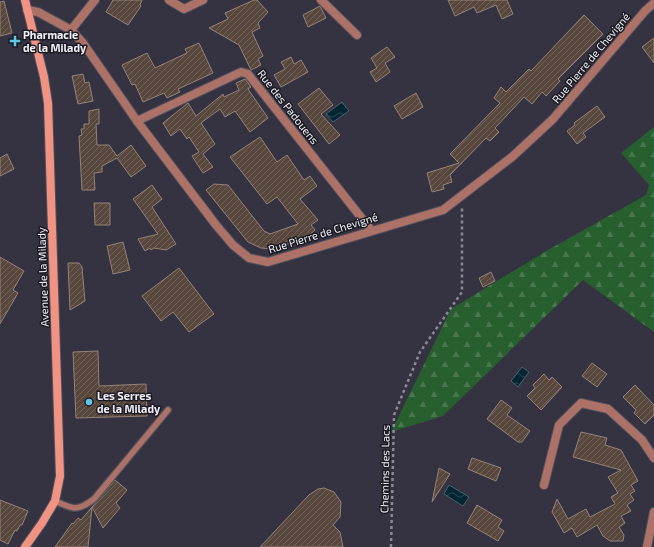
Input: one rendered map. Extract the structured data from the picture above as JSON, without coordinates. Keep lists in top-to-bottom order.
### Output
{
  "streets": {
    "main road": ["Avenue de la Milady"],
    "street": ["Rue Pierre de Chevigné", "Rue des Padouens"],
    "path": ["Chemins des Lacs"]
  },
  "crossings": [
    ["Rue Pierre de Chevigné", "Rue des Padouens"],
    ["Rue Pierre de Chevigné", "Avenue de la Milady"],
    ["Rue Pierre de Chevigné", "Chemins des Lacs"]
  ],
  "places": {
    "health": ["Pharmacie de la Milady"],
    "other": ["Les Serres de la Milady"]
  }
}
